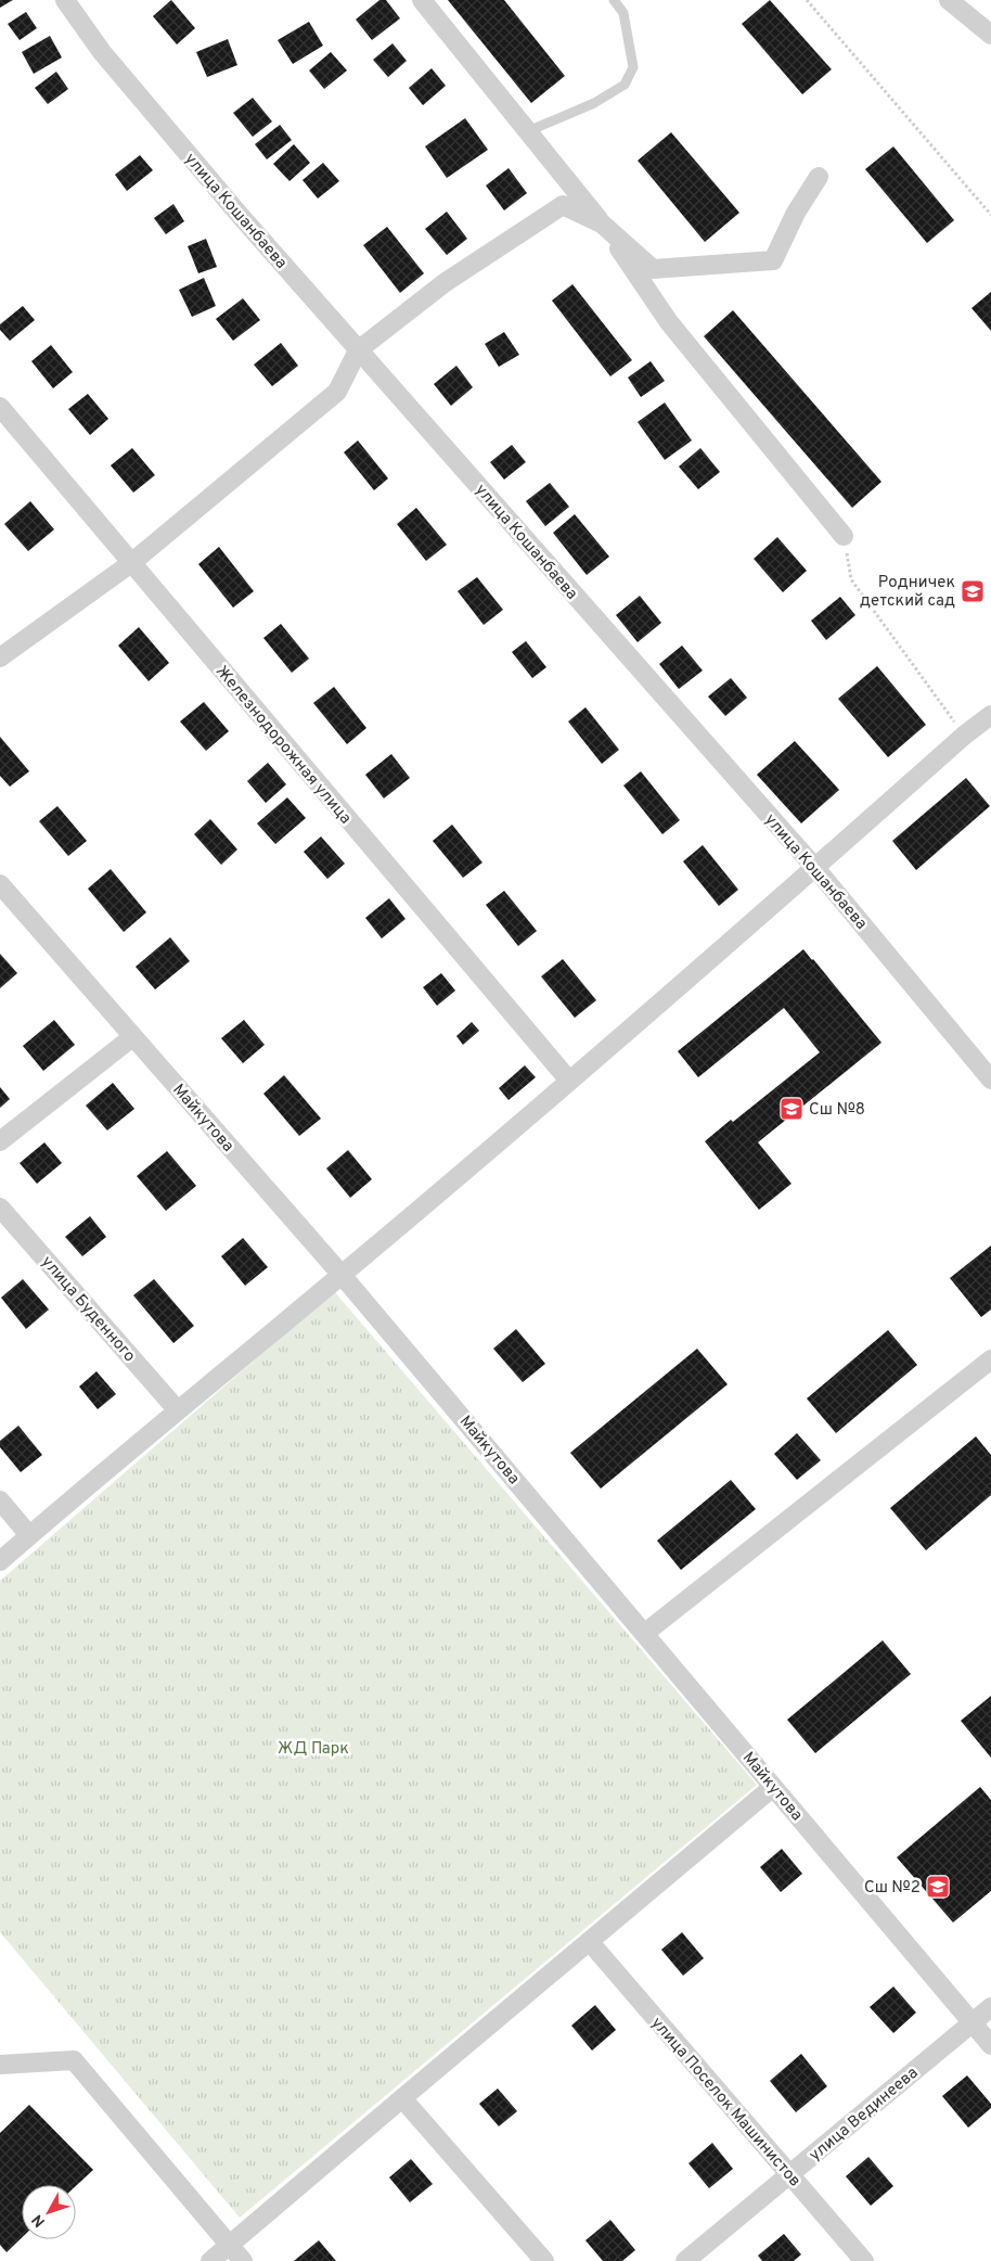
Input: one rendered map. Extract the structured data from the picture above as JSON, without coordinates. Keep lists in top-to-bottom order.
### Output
{
  "streets": {
    "street": [
      "улица Кошанбаева",
      "Железнодорожная улица",
      "Майкутова",
      "улица Буденного",
      "улица Поселок Машинистов",
      "улица Вединеева"
    ]
  },
  "crossings": [
    ["Майкутова", "улица Вединеева"],
    ["улица Поселок Машинистов", "улица Вединеева"]
  ],
  "parks": ["ЖД Парк"],
  "places": {
    "school or university": ["Родничек детский сад", "Сш №8", "Сш №2"]
  },
  "north": "bottom left"
}
